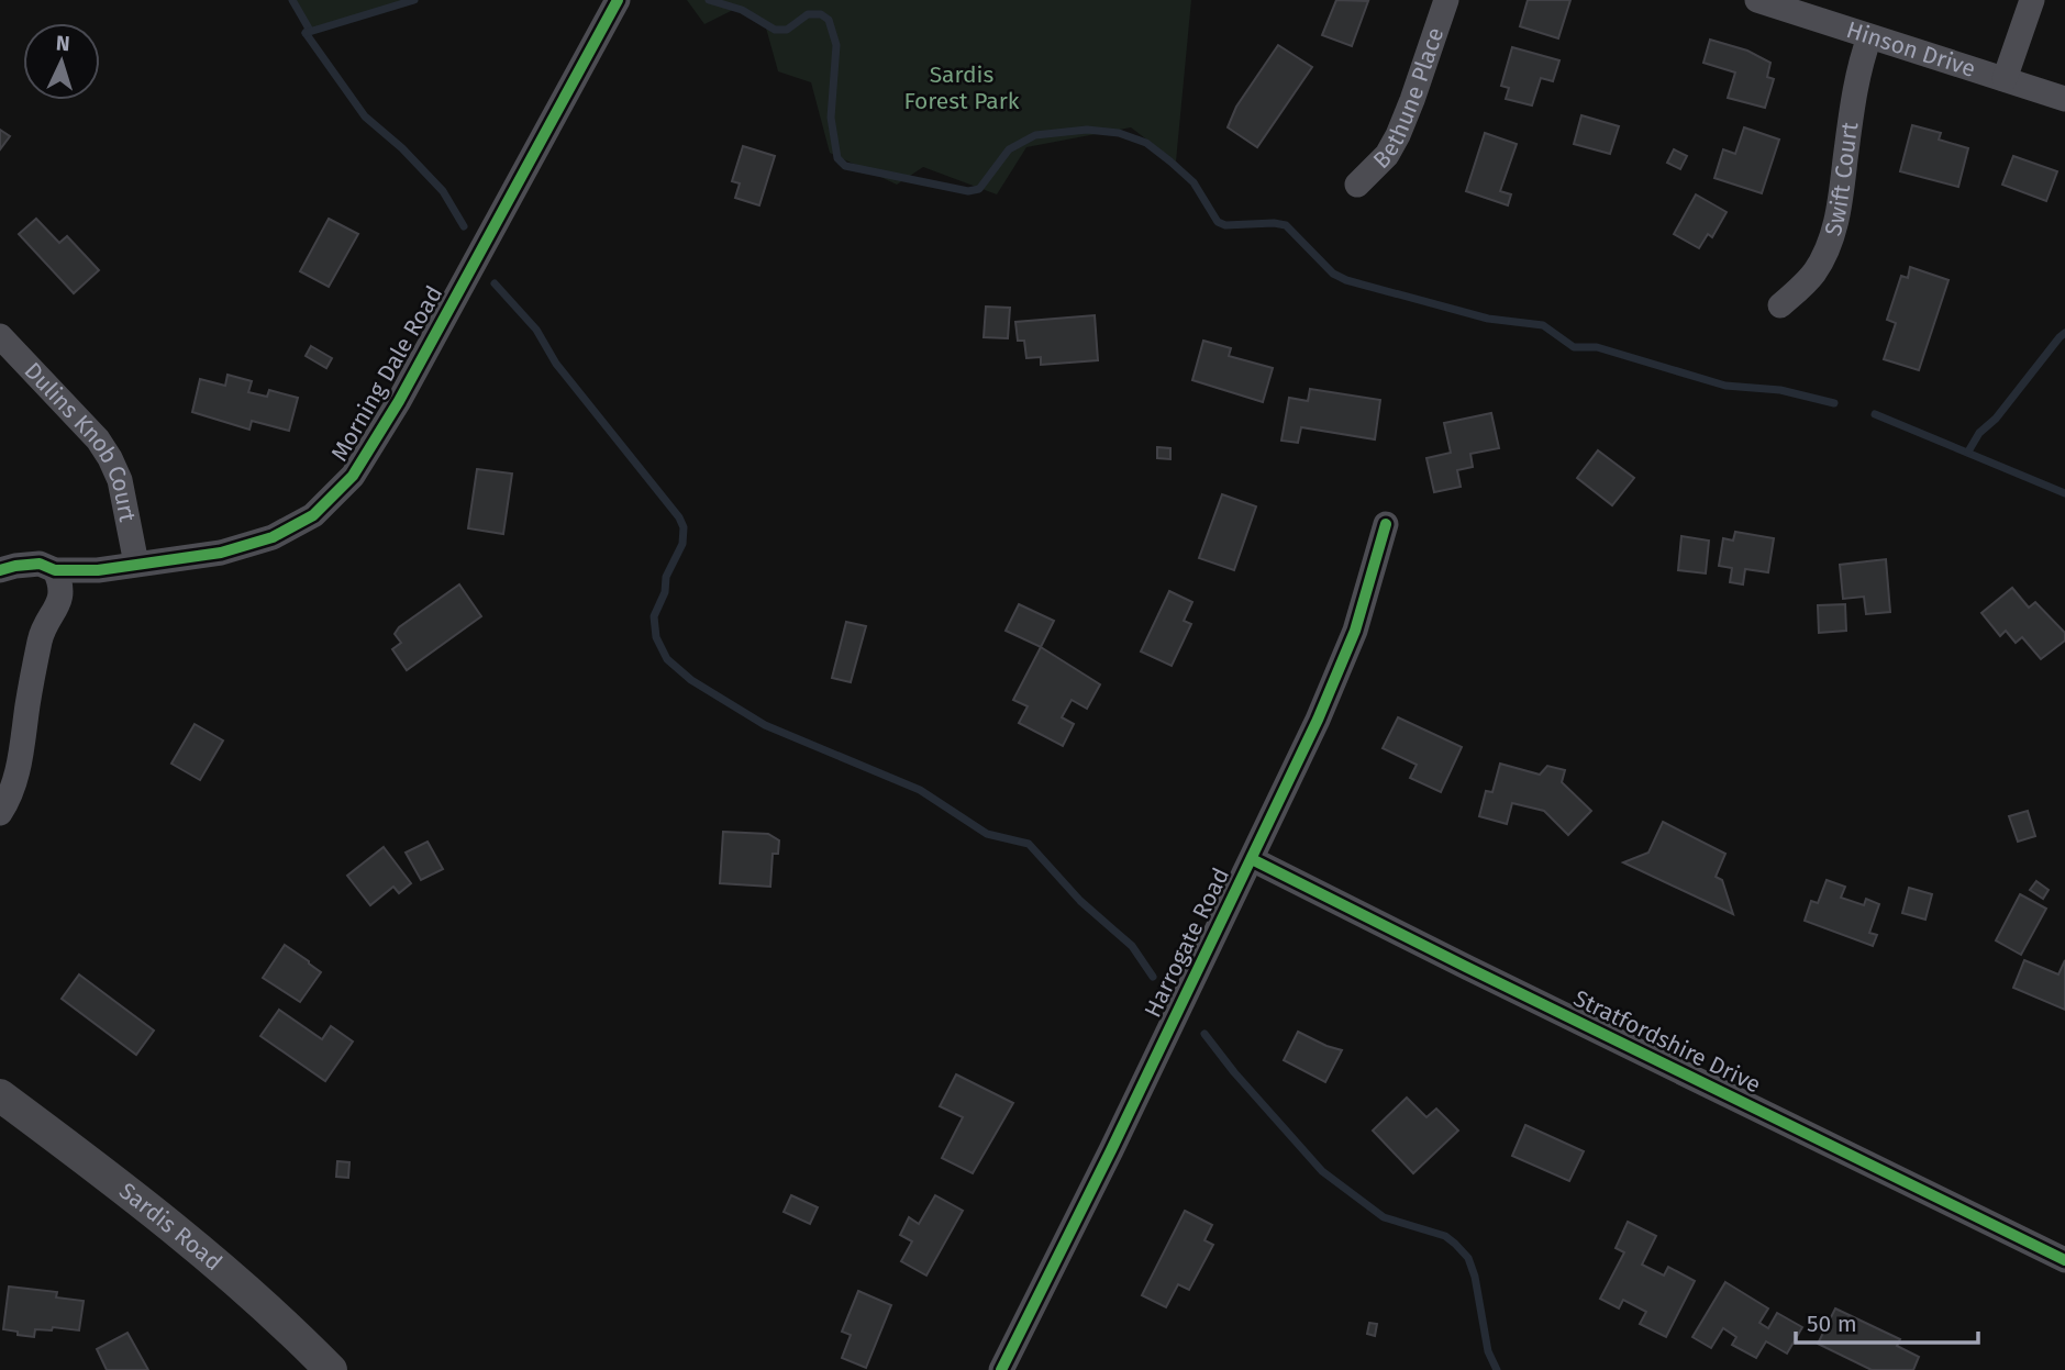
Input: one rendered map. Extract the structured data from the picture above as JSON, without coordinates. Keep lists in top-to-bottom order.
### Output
{
  "streets": {
    "main road": ["Sardis Road"],
    "street": [
      "Hinson Drive",
      "Bethune Place",
      "Swift Court",
      "Morning Dale Road",
      "Dulins Knob Court",
      "Harrogate Road",
      "Stratfordshire Drive"
    ]
  },
  "crossings": [
    ["Hinson Drive", "Swift Court"],
    ["Morning Dale Road", "Dulins Knob Court"],
    ["Harrogate Road", "Stratfordshire Drive"]
  ],
  "parks": ["Sardis Forest Park"],
  "scale_bar": "50 m",
  "north": "top"
}
